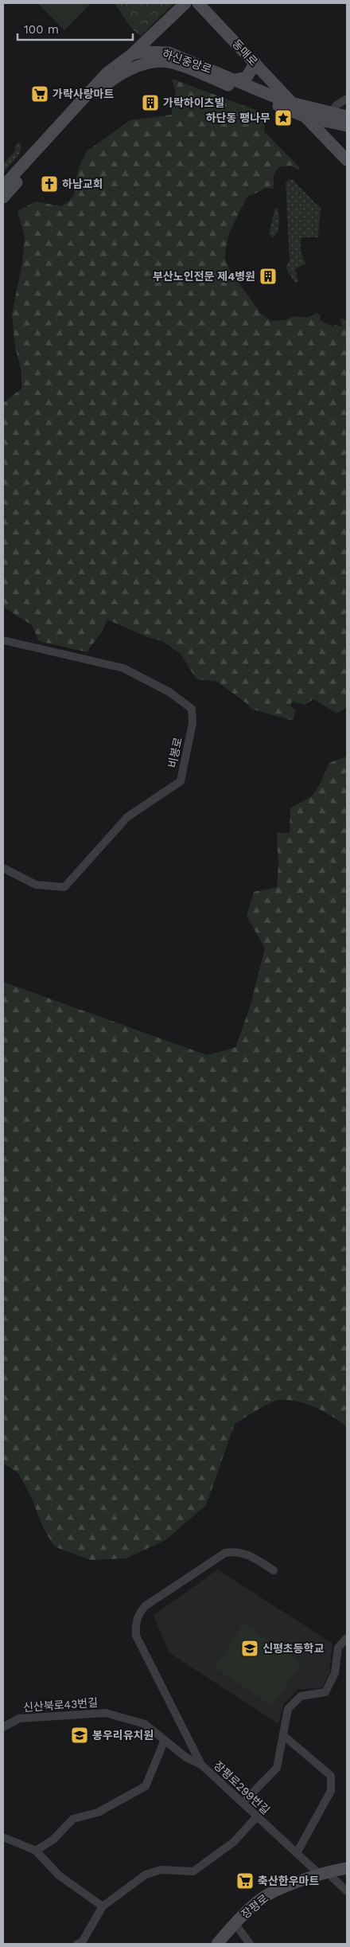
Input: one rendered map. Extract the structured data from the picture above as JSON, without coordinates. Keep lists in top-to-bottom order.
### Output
{
  "streets": {
    "street": [
      "동매로",
      "하신중앙로",
      "비봉로",
      "신산북로43번길",
      "장평로299번길",
      "장평로"
    ]
  },
  "crossings": [
    ["동매로", "하신중앙로"],
    ["신산북로43번길", "장평로299번길"],
    ["장평로299번길", "장평로"]
  ],
  "places": {
    "supermarket": ["가락사랑마트", "축산한우마트"],
    "building": ["가락하이츠빌", "부산노인전문 제4병원"],
    "place": ["하단동 팽나무"],
    "church": ["하남교회"],
    "school or university": ["신평초등학교", "봉우리유치원"]
  },
  "scale_bar": "100 m"
}
